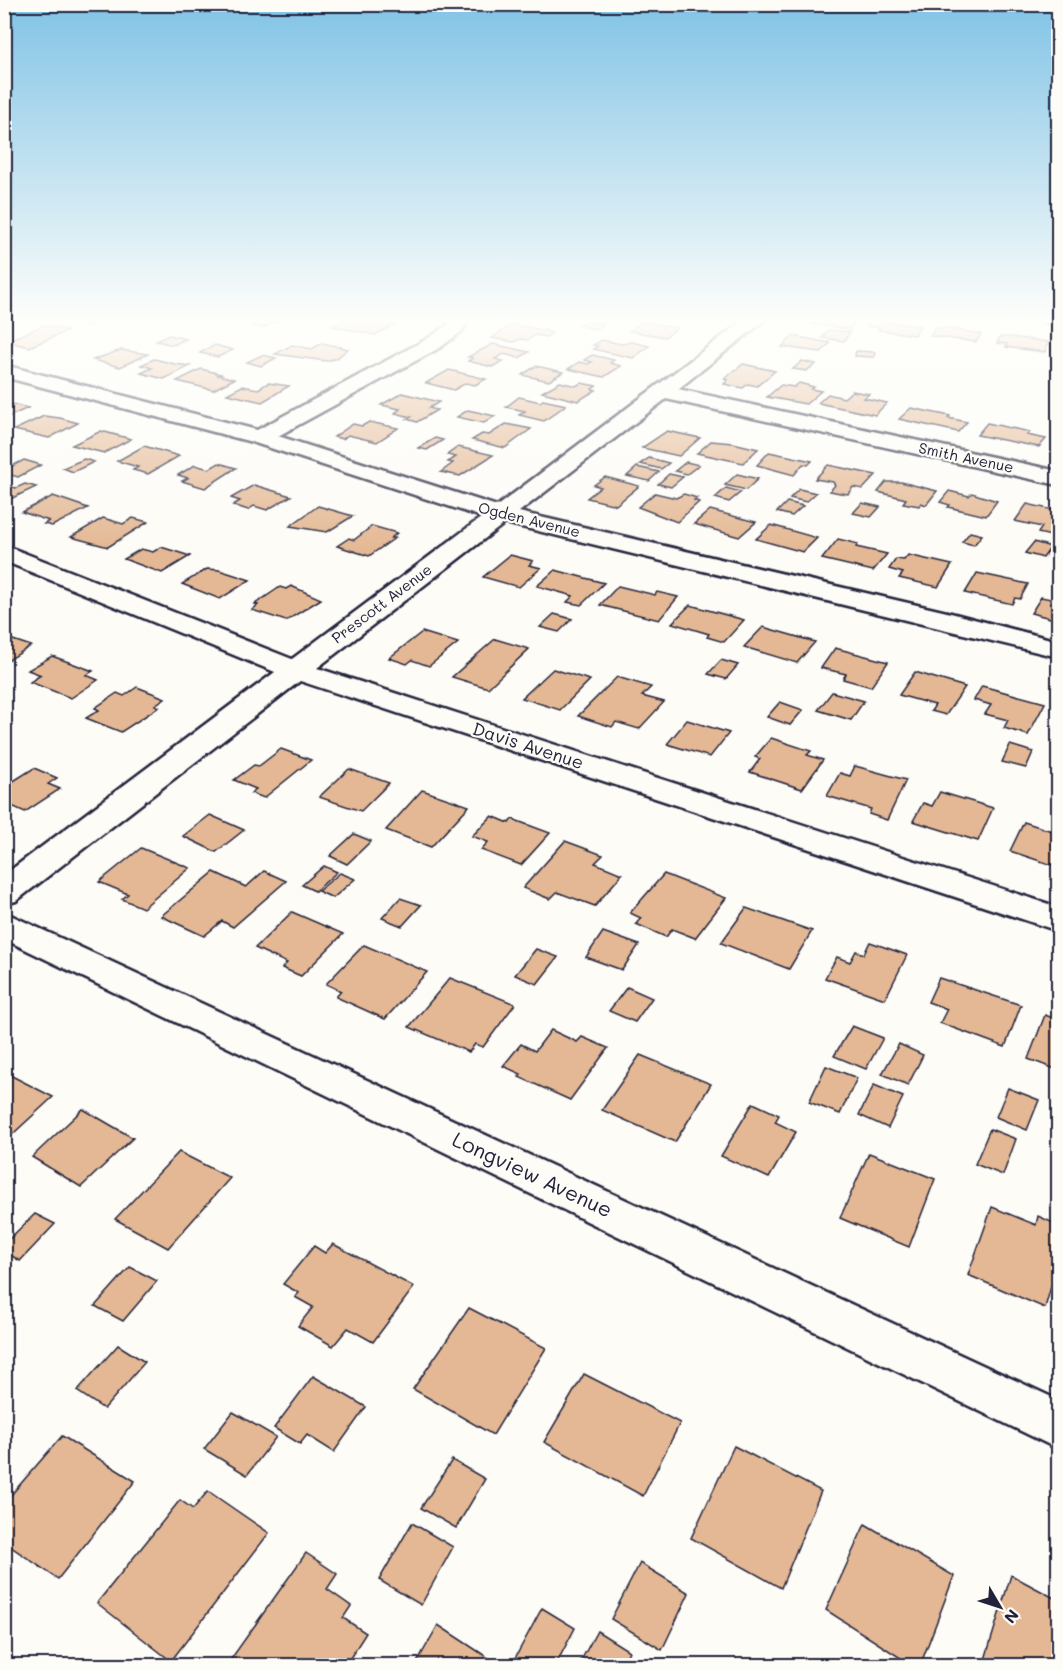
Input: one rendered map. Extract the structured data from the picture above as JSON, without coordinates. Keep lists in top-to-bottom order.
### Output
{
  "streets": {
    "street": [
      "Smith Avenue",
      "Ogden Avenue",
      "Prescott Avenue",
      "Davis Avenue",
      "Longview Avenue"
    ]
  },
  "crossings": [
    ["Ogden Avenue", "Prescott Avenue"],
    ["Prescott Avenue", "Davis Avenue"]
  ],
  "north": "bottom right"
}
